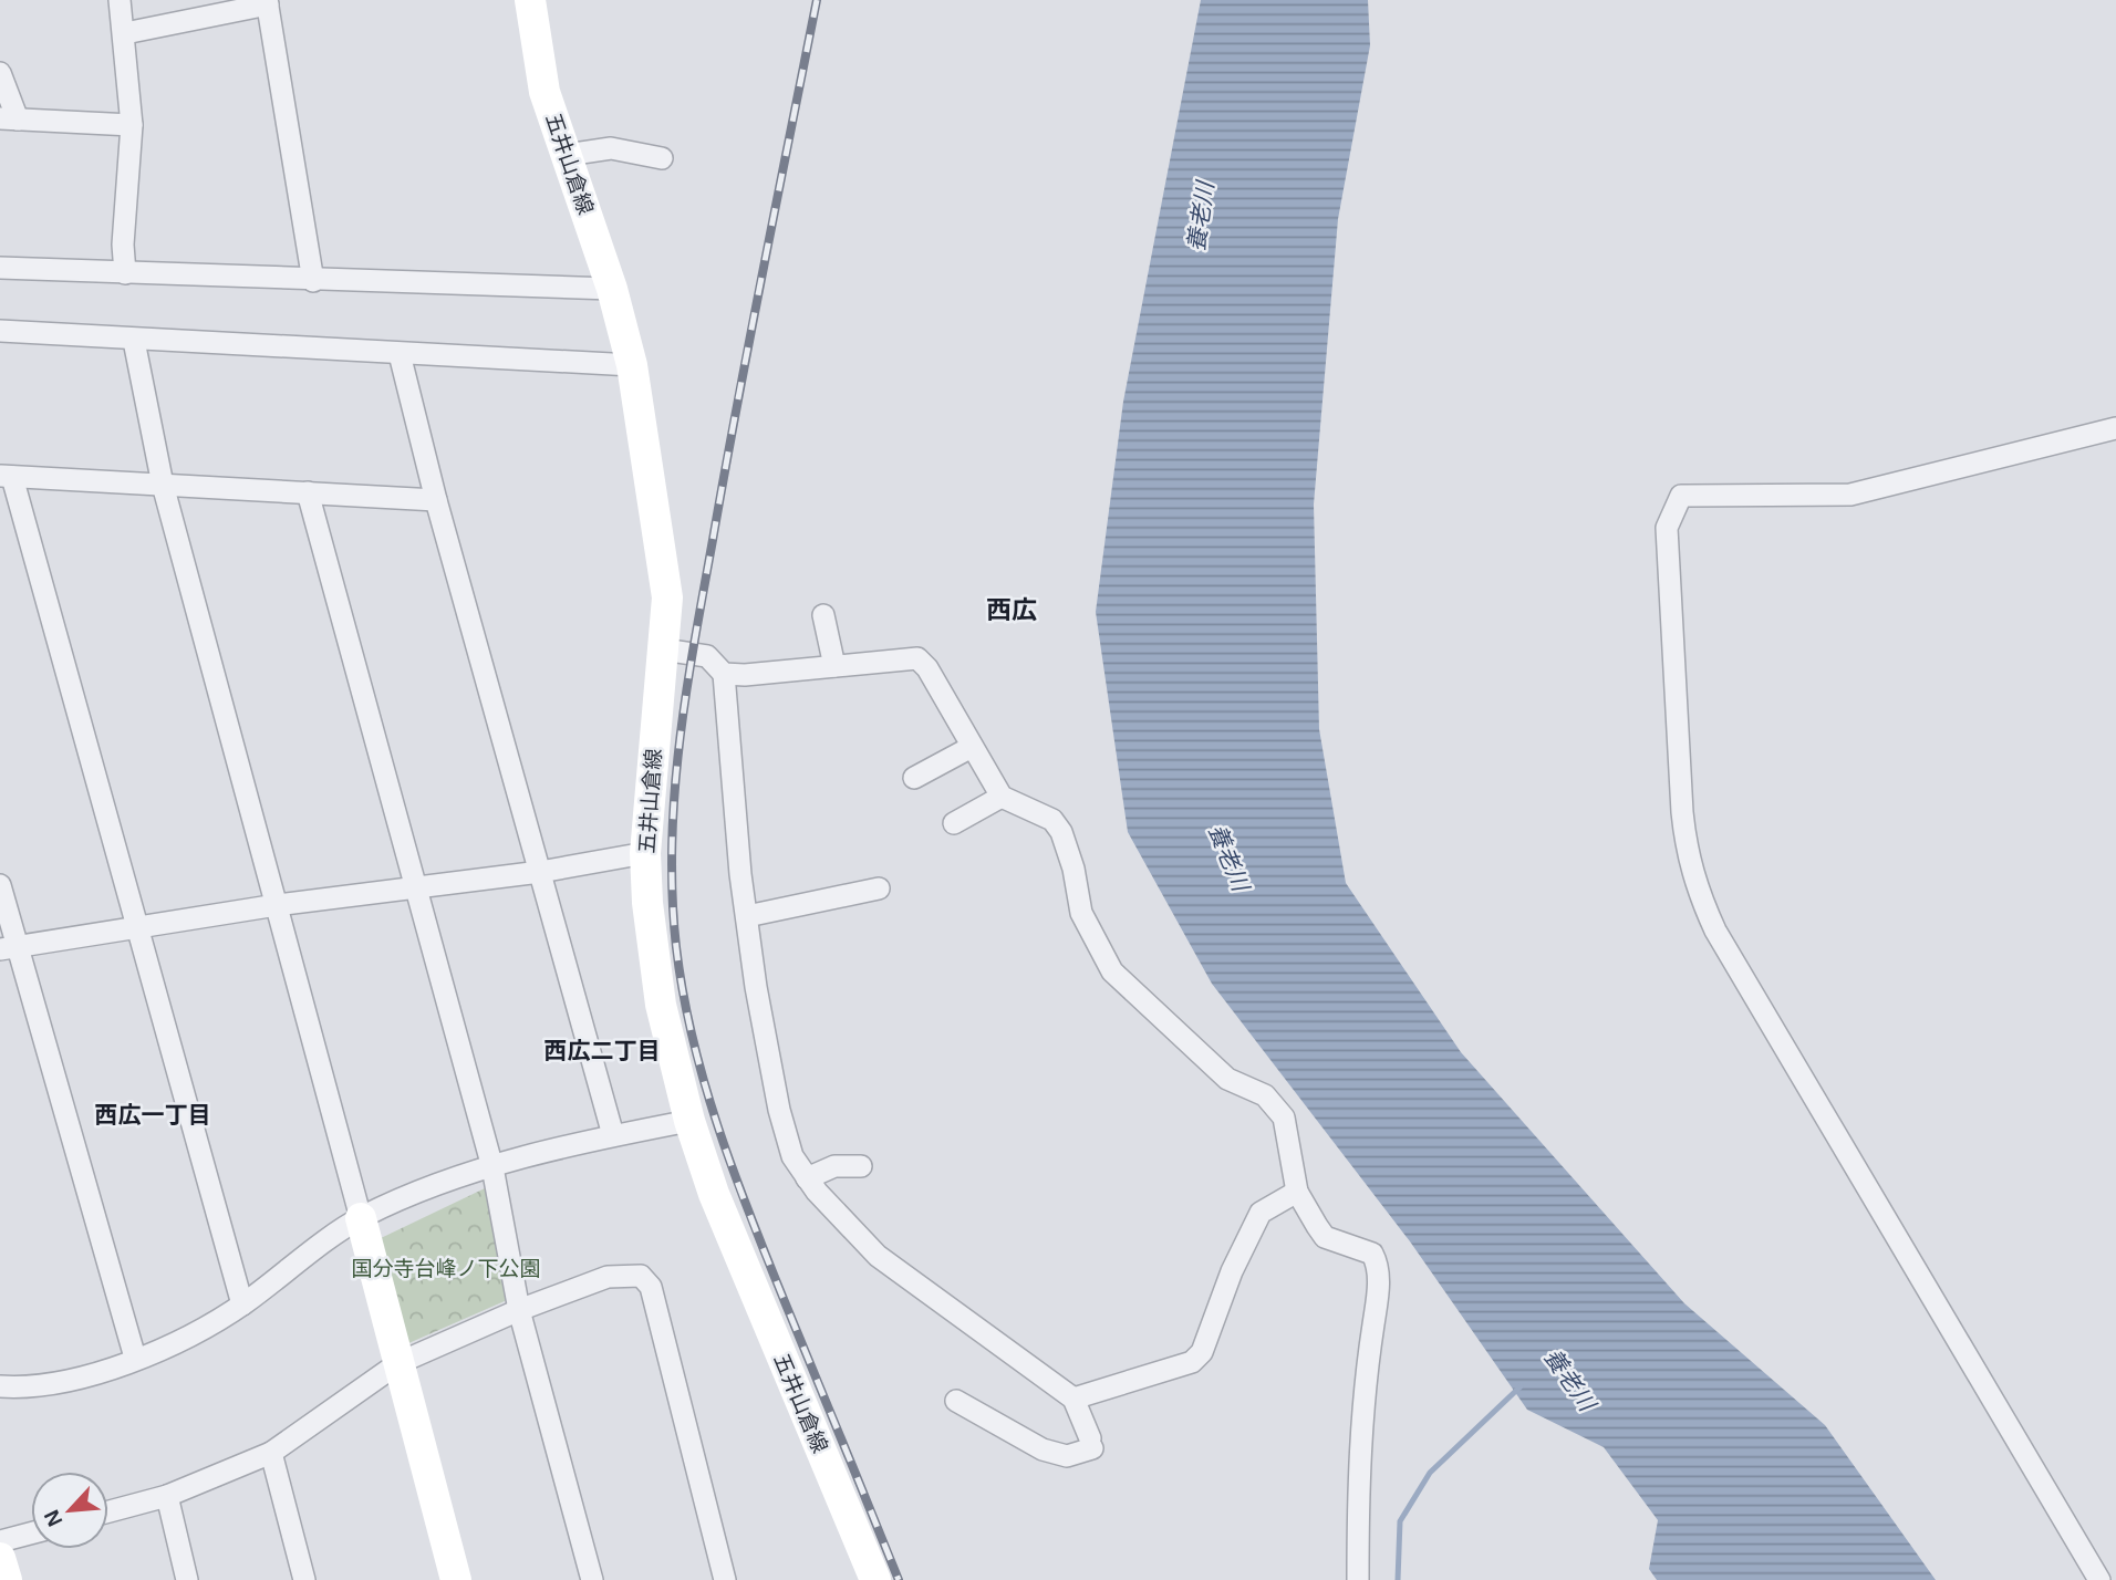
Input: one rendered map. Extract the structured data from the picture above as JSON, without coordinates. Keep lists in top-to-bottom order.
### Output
{
  "streets": {
    "main road": ["五井山倉線"]
  },
  "districts": ["西広", "西広二丁目", "西広一丁目"],
  "water": ["養老川"],
  "parks": ["国分寺台峰ノ下公園"],
  "north": "bottom left"
}
